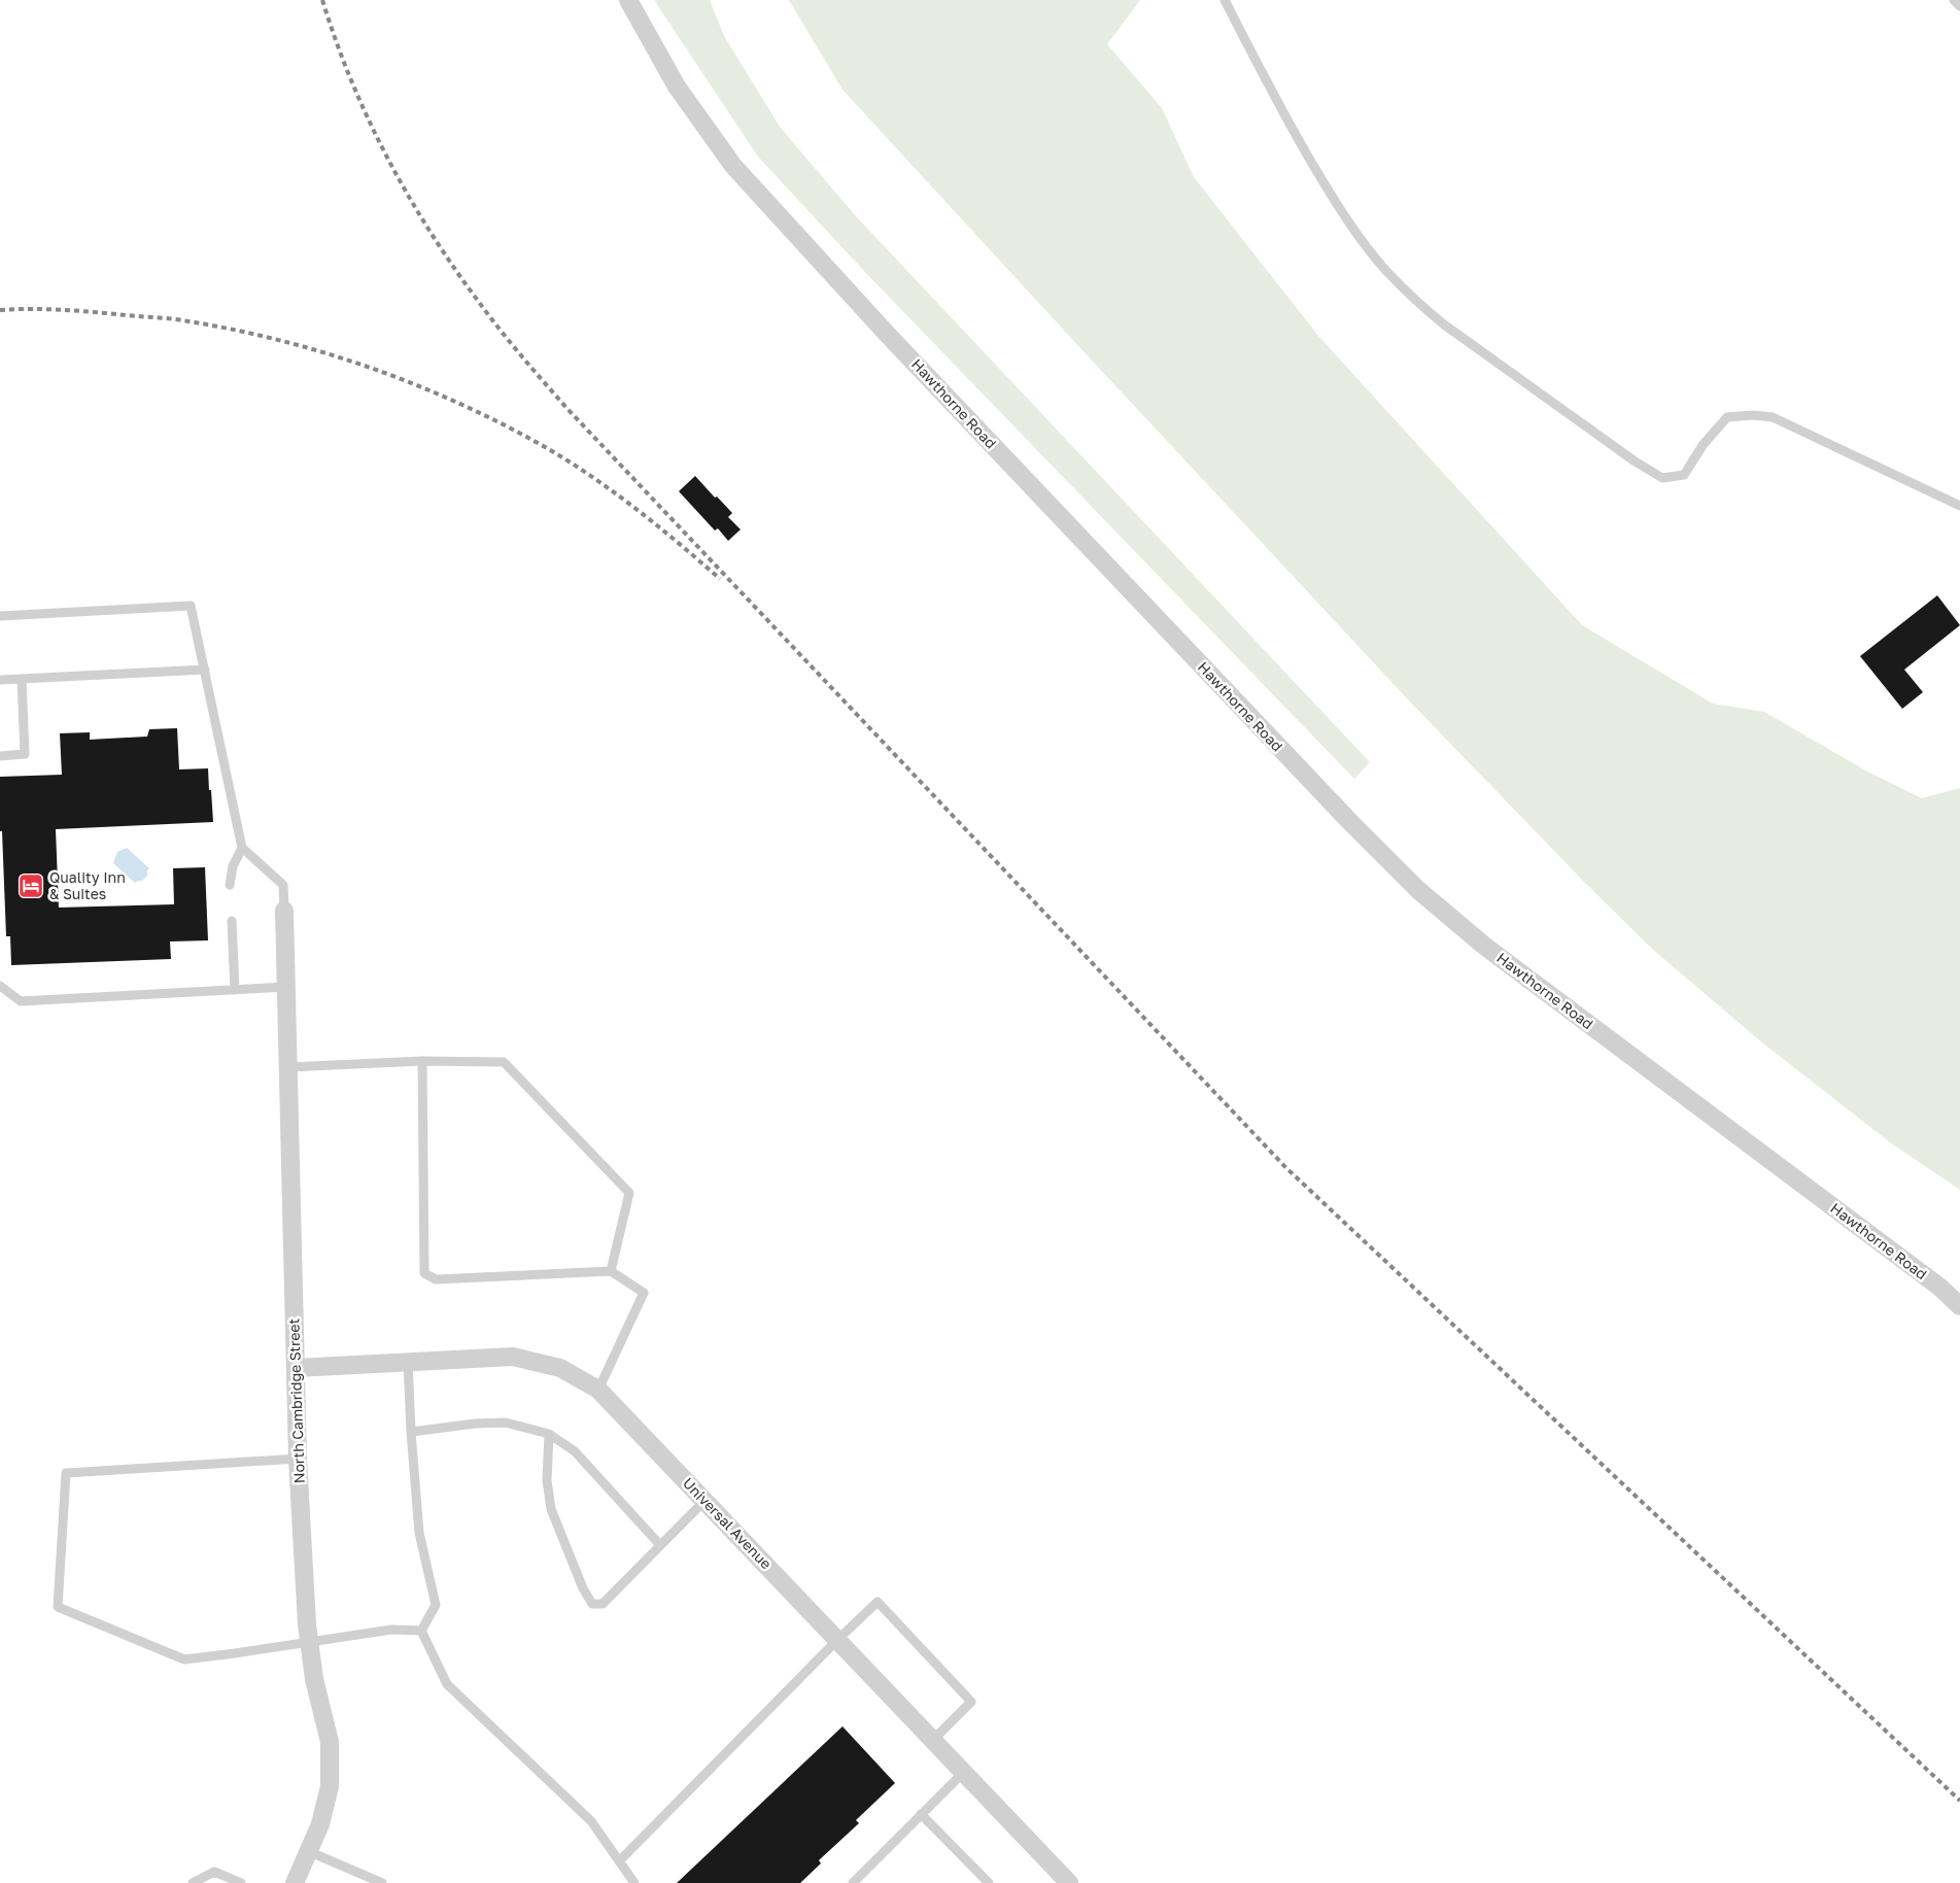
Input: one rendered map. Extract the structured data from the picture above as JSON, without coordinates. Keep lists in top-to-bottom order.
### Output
{
  "streets": {
    "street": ["Hawthorne Road", "North Cambridge Street", "Universal Avenue"]
  },
  "crossings": [
    ["North Cambridge Street", "Universal Avenue"]
  ],
  "places": {
    "hotel": ["Quality Inn & Suites"]
  }
}
